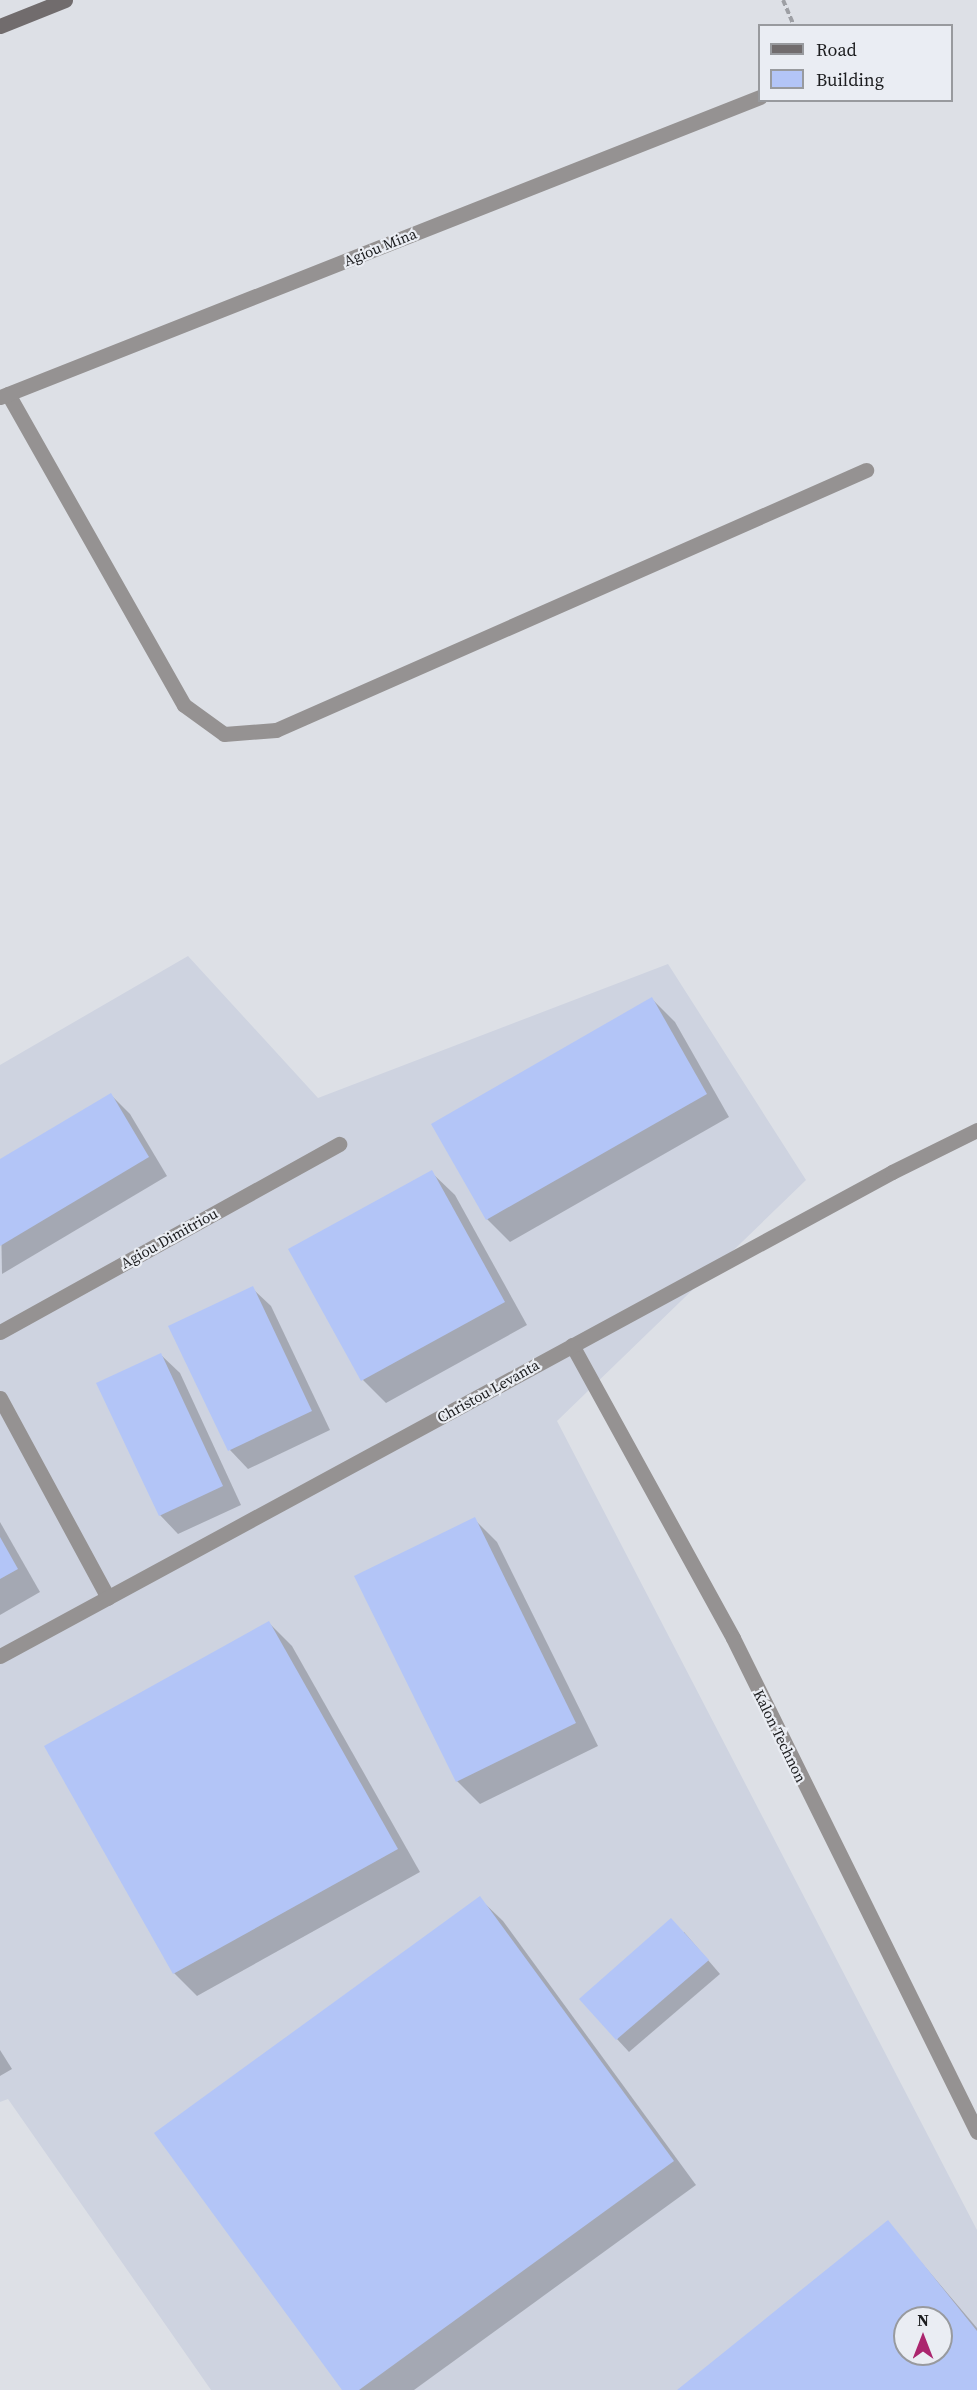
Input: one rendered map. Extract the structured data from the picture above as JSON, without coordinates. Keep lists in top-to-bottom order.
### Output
{
  "streets": {
    "street": [
      "Agiou Mina",
      "Agiou Dimitriou",
      "Christou Levanta",
      "Kalon Technon"
    ]
  },
  "crossings": [
    ["Christou Levanta", "Kalon Technon"]
  ],
  "legend": ["Road", "Building"],
  "north": "top"
}
